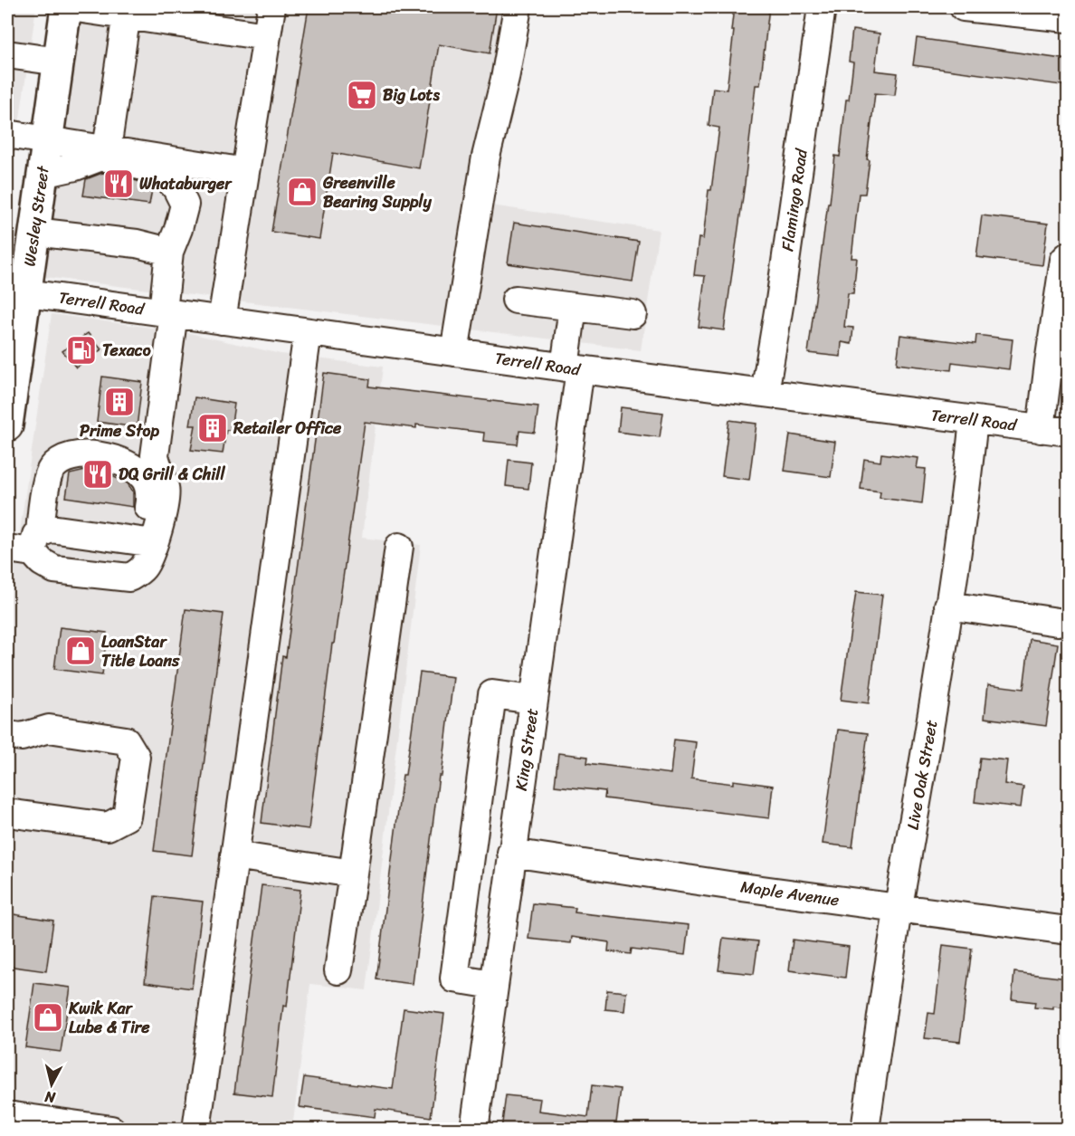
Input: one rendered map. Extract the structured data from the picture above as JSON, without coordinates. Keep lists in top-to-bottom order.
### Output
{
  "streets": {
    "main road": ["Wesley Street"],
    "street": [
      "Flamingo Road",
      "Terrell Road",
      "King Street",
      "Live Oak Street",
      "Maple Avenue"
    ]
  },
  "crossings": [
    ["Flamingo Road", "Terrell Road"],
    ["Wesley Street", "Terrell Road"],
    ["Terrell Road", "King Street"],
    ["Terrell Road", "Live Oak Street"],
    ["King Street", "Maple Avenue"],
    ["Live Oak Street", "Maple Avenue"]
  ],
  "places": {
    "supermarket": ["Big Lots"],
    "restaurant": ["Whataburger", "DQ Grill & Chill"],
    "shop": ["Greenville Bearing Supply", "LoanStar Title Loans", "Kwik Kar Lube & Tire"],
    "fuel station": ["Texaco"],
    "building": ["Prime Stop", "Retailer Office"]
  },
  "north": "bottom"
}
